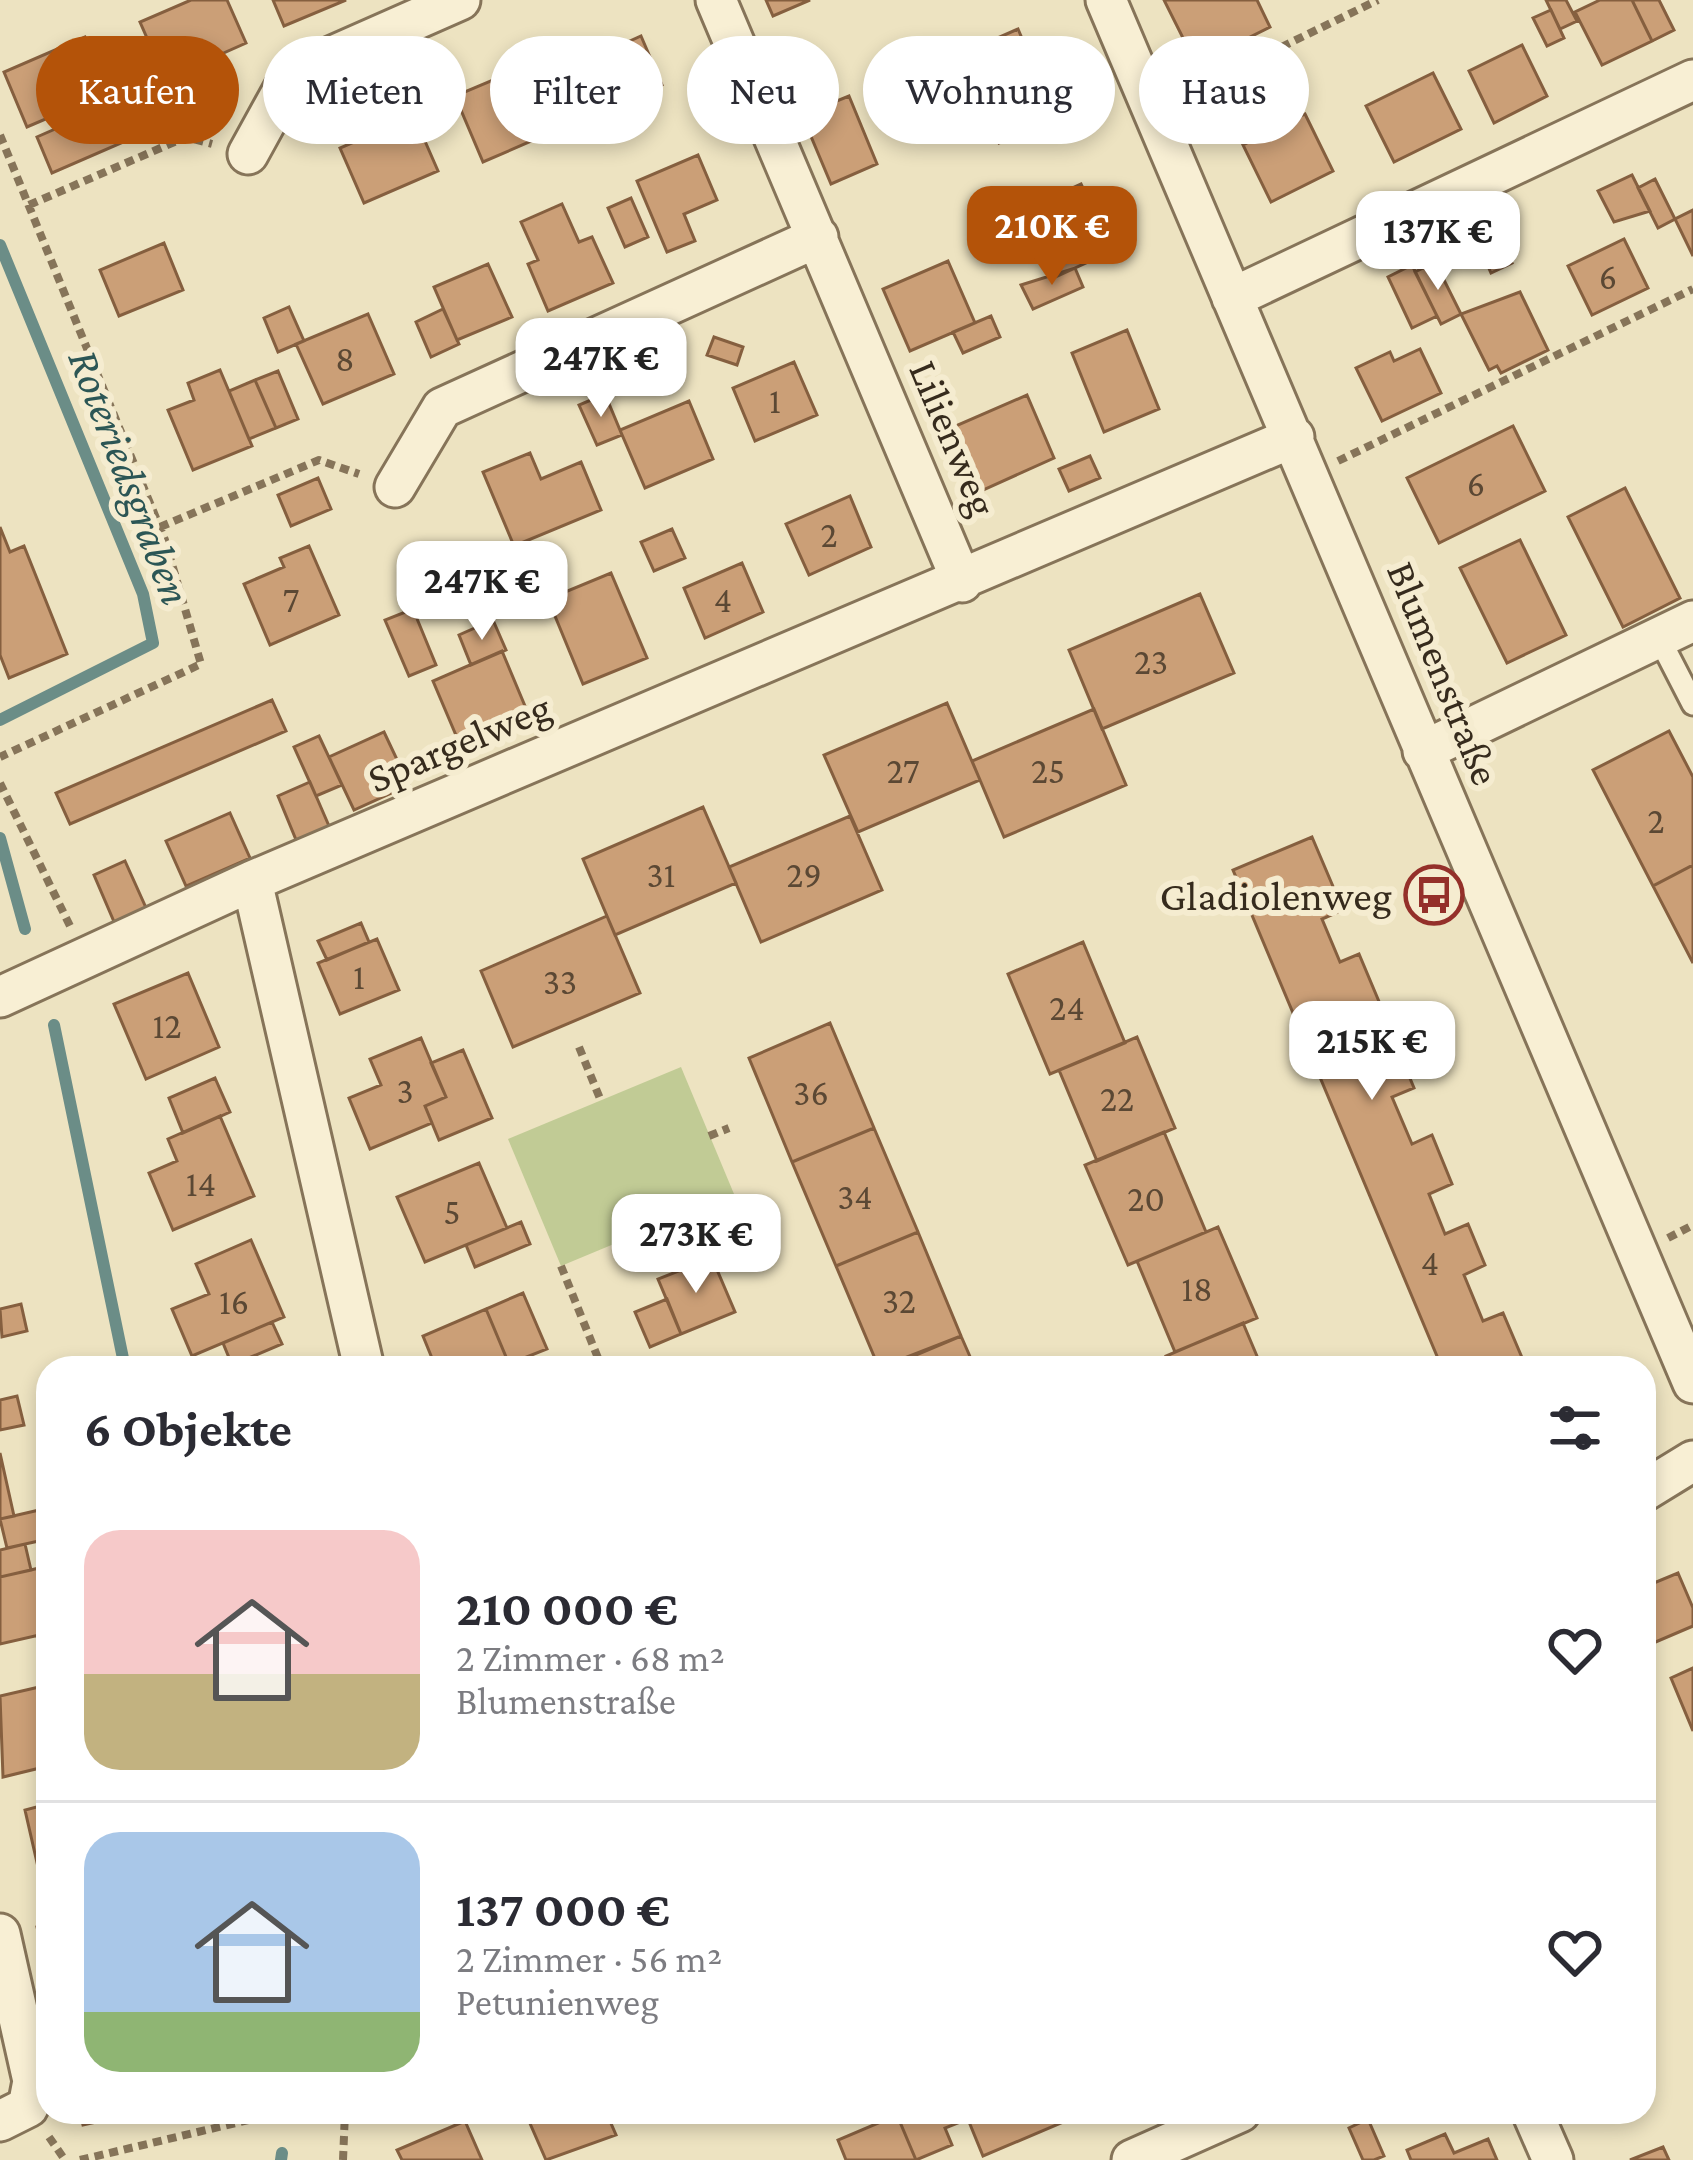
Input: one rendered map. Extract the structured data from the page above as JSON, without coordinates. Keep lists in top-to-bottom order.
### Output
{
  "streets": {
    "street": ["Lilienweg", "Blumenstraße", "Spargelweg"]
  },
  "crossings": [
    ["Lilienweg", "Spargelweg"],
    ["Blumenstraße", "Spargelweg"]
  ],
  "water": ["Roteriedsgraben"],
  "places": {
    "bus stop": ["Gladiolenweg"]
  },
  "house_numbers": [
    "6",
    "8",
    "1",
    "6",
    "2",
    "7",
    "4",
    "23",
    "27",
    "25",
    "2",
    "31",
    "29",
    "1",
    "33",
    "24",
    "12",
    "3",
    "36",
    "22",
    "14",
    "34",
    "20",
    "5",
    "4",
    "18",
    "32",
    "16"
  ],
  "page": {
    "chip": [
      "Kaufen",
      "Mieten",
      "Filter",
      "Neu",
      "Wohnung",
      "Haus"
    ],
    "price": [
      "210K €",
      "137K €",
      "247K €",
      "247K €",
      "215K €",
      "273K €"
    ],
    "heading": "6 Objekte",
    "list": [
      {
        "name": "210 000 €",
        "note": "2 Zimmer · 68 m² · Blumenstraße"
      },
      {
        "name": "137 000 €",
        "note": "2 Zimmer · 56 m² · Petunienweg"
      }
    ]
  }
}
